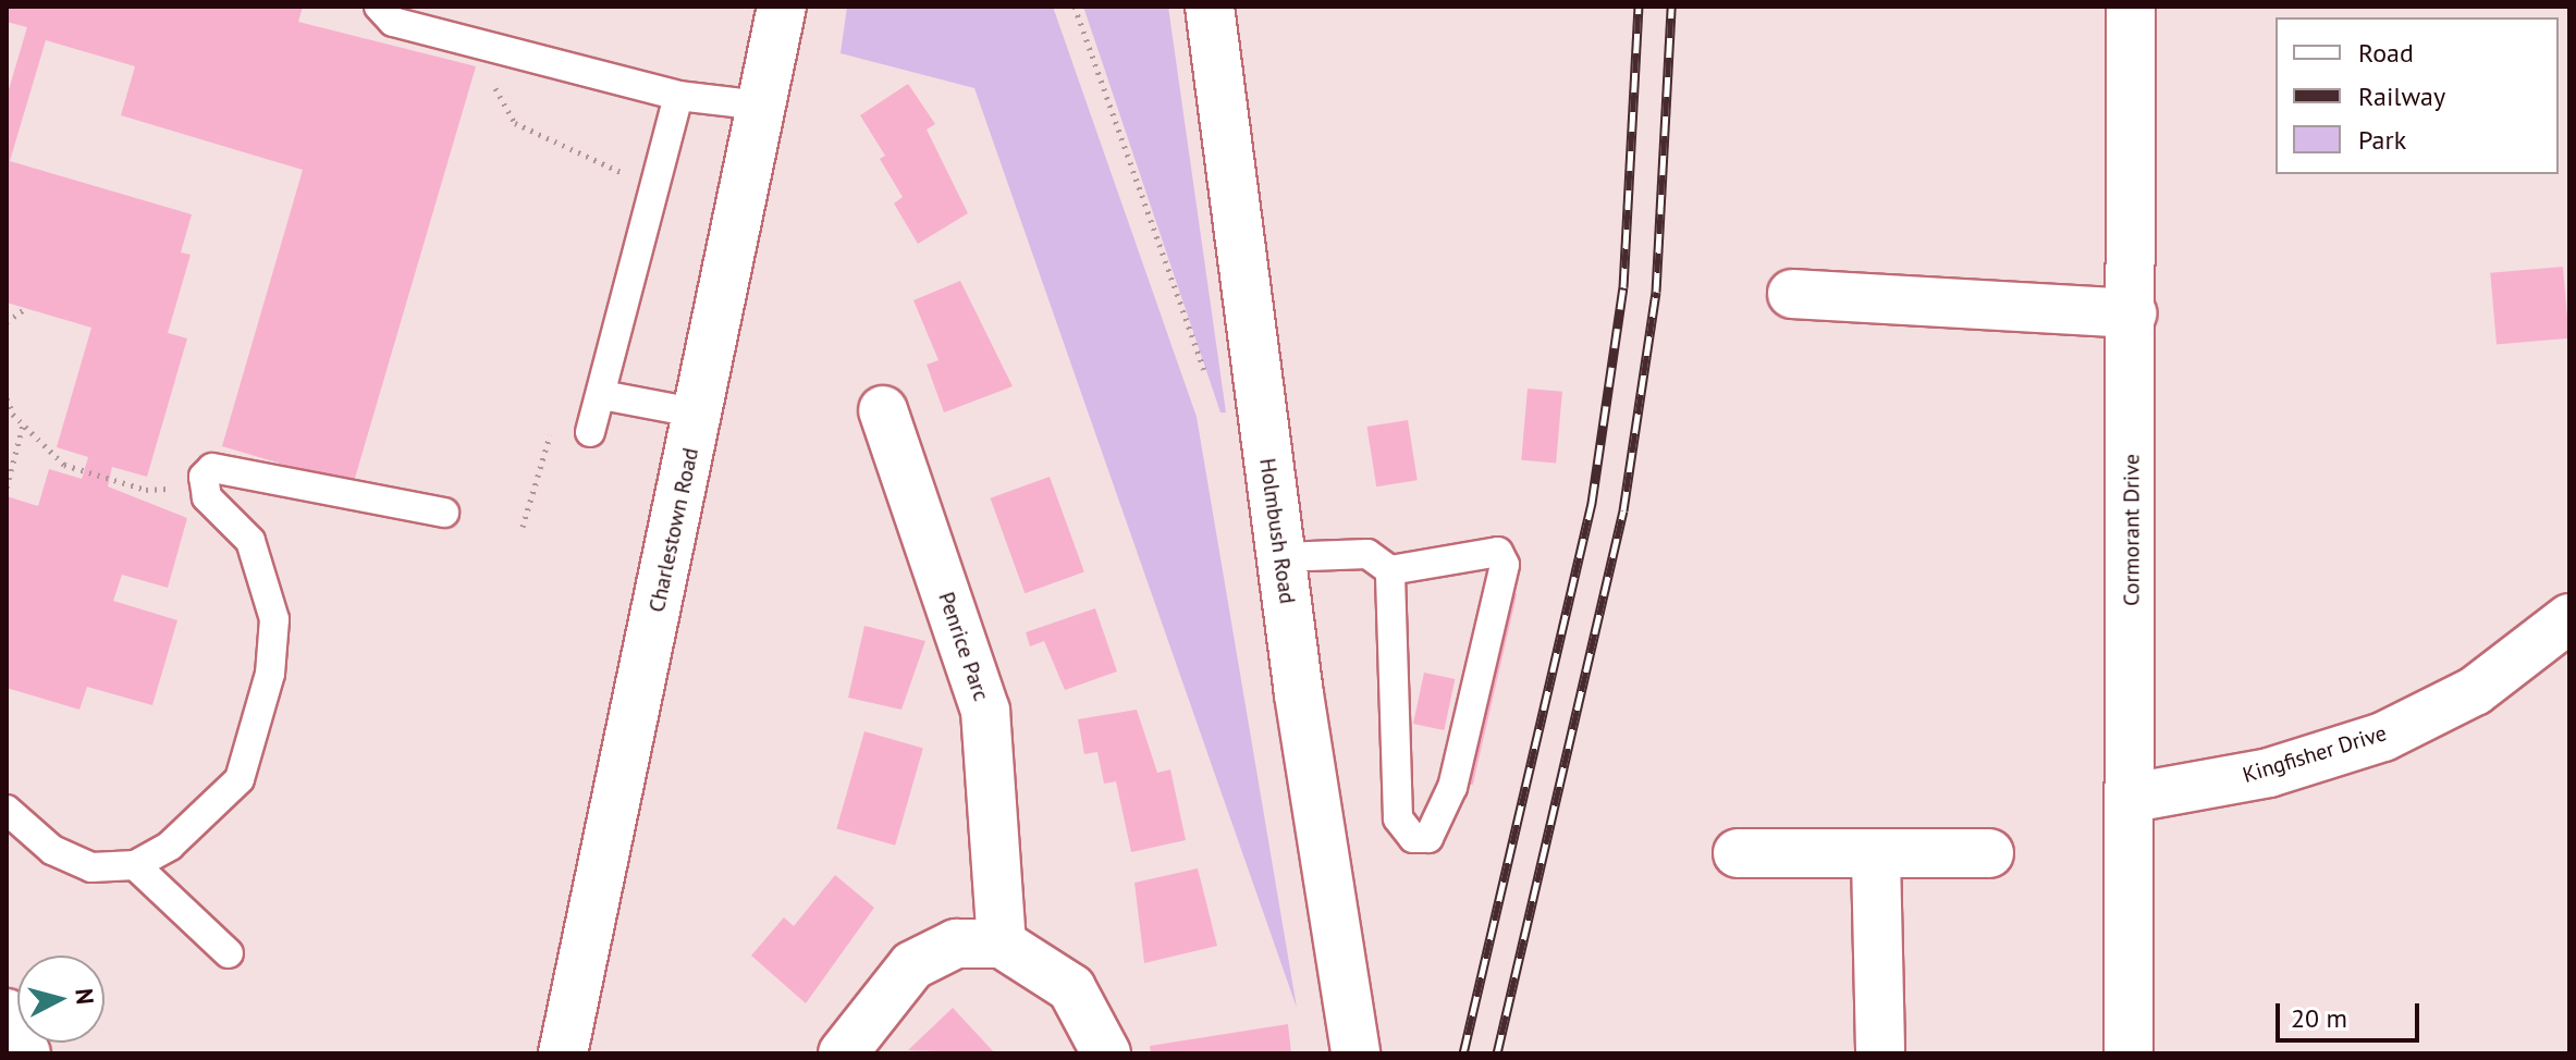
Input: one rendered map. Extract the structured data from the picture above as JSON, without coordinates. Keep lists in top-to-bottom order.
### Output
{
  "streets": {
    "main road": [
      "Charlestown Road",
      "Cormorant Drive",
      "Holmbush Road",
      "Penrice Parc",
      "Kingfisher Drive"
    ]
  },
  "crossings": [
    ["Cormorant Drive", "Kingfisher Drive"]
  ],
  "legend": ["Road", "Railway", "Park"],
  "scale_bar": "20 m",
  "north": "right"
}
